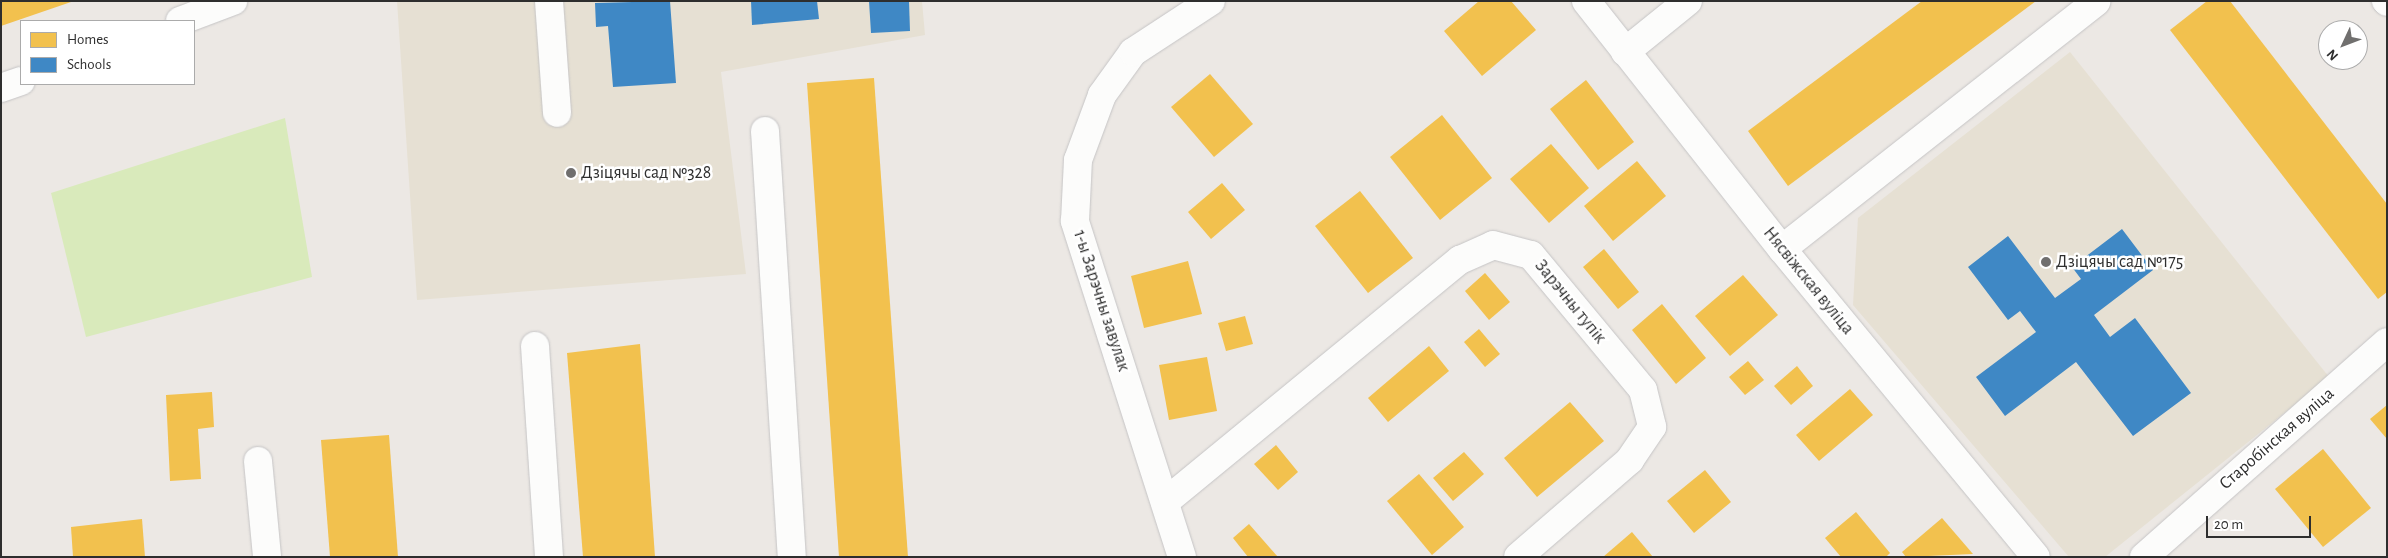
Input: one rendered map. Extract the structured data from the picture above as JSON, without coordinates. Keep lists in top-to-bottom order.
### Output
{
  "streets": {
    "street": [
      "Нясвіжская вуліца",
      "1-ы Зарэчны завулак",
      "Зарэчны тупік",
      "Старобінская вуліца"
    ]
  },
  "crossings": [
    ["1-ы Зарэчны завулак", "Зарэчны тупік"]
  ],
  "places": ["Дзіцячы сад №328", "Дзіцячы сад №175"],
  "legend": ["Homes", "Schools"],
  "scale_bar": "20 m",
  "north": "bottom left"
}
